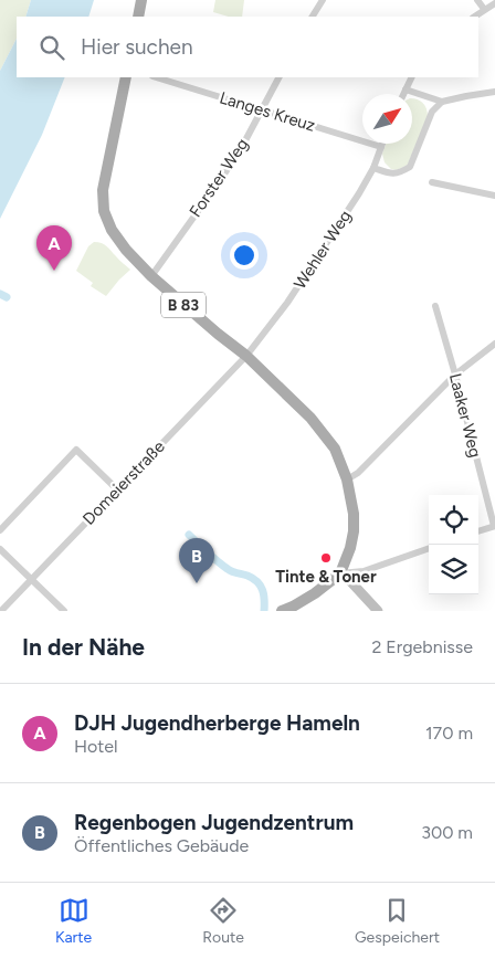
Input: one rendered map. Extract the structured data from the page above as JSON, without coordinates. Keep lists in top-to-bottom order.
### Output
{
  "streets": {
    "main road": ["B 83"],
    "street": [
      "Langes Kreuz",
      "Forster Weg",
      "Wehler Weg",
      "Laaker Weg",
      "Domeierstraße"
    ]
  },
  "crossings": [
    ["Langes Kreuz", "Forster Weg"],
    ["Langes Kreuz", "Wehler Weg"],
    ["Forster Weg", "B 83"],
    ["Wehler Weg", "B 83"],
    ["Wehler Weg", "Domeierstraße"],
    ["B 83", "Domeierstraße"]
  ],
  "places": ["Tinte & Toner"],
  "north": "top right",
  "page": {
    "search": "Hier suchen",
    "pins": ["A", "B"],
    "heading": ["In der Nähe", "2 Ergebnisse"],
    "list": [
      {
        "mark": "A",
        "name": "DJH Jugendherberge Hameln",
        "note": "Hotel",
        "value": "170 m"
      },
      {
        "mark": "B",
        "name": "Regenbogen Jugendzentrum",
        "note": "Öffentliches Gebäude",
        "value": "300 m"
      }
    ],
    "nav": ["Karte", "Route", "Gespeichert"]
  }
}
